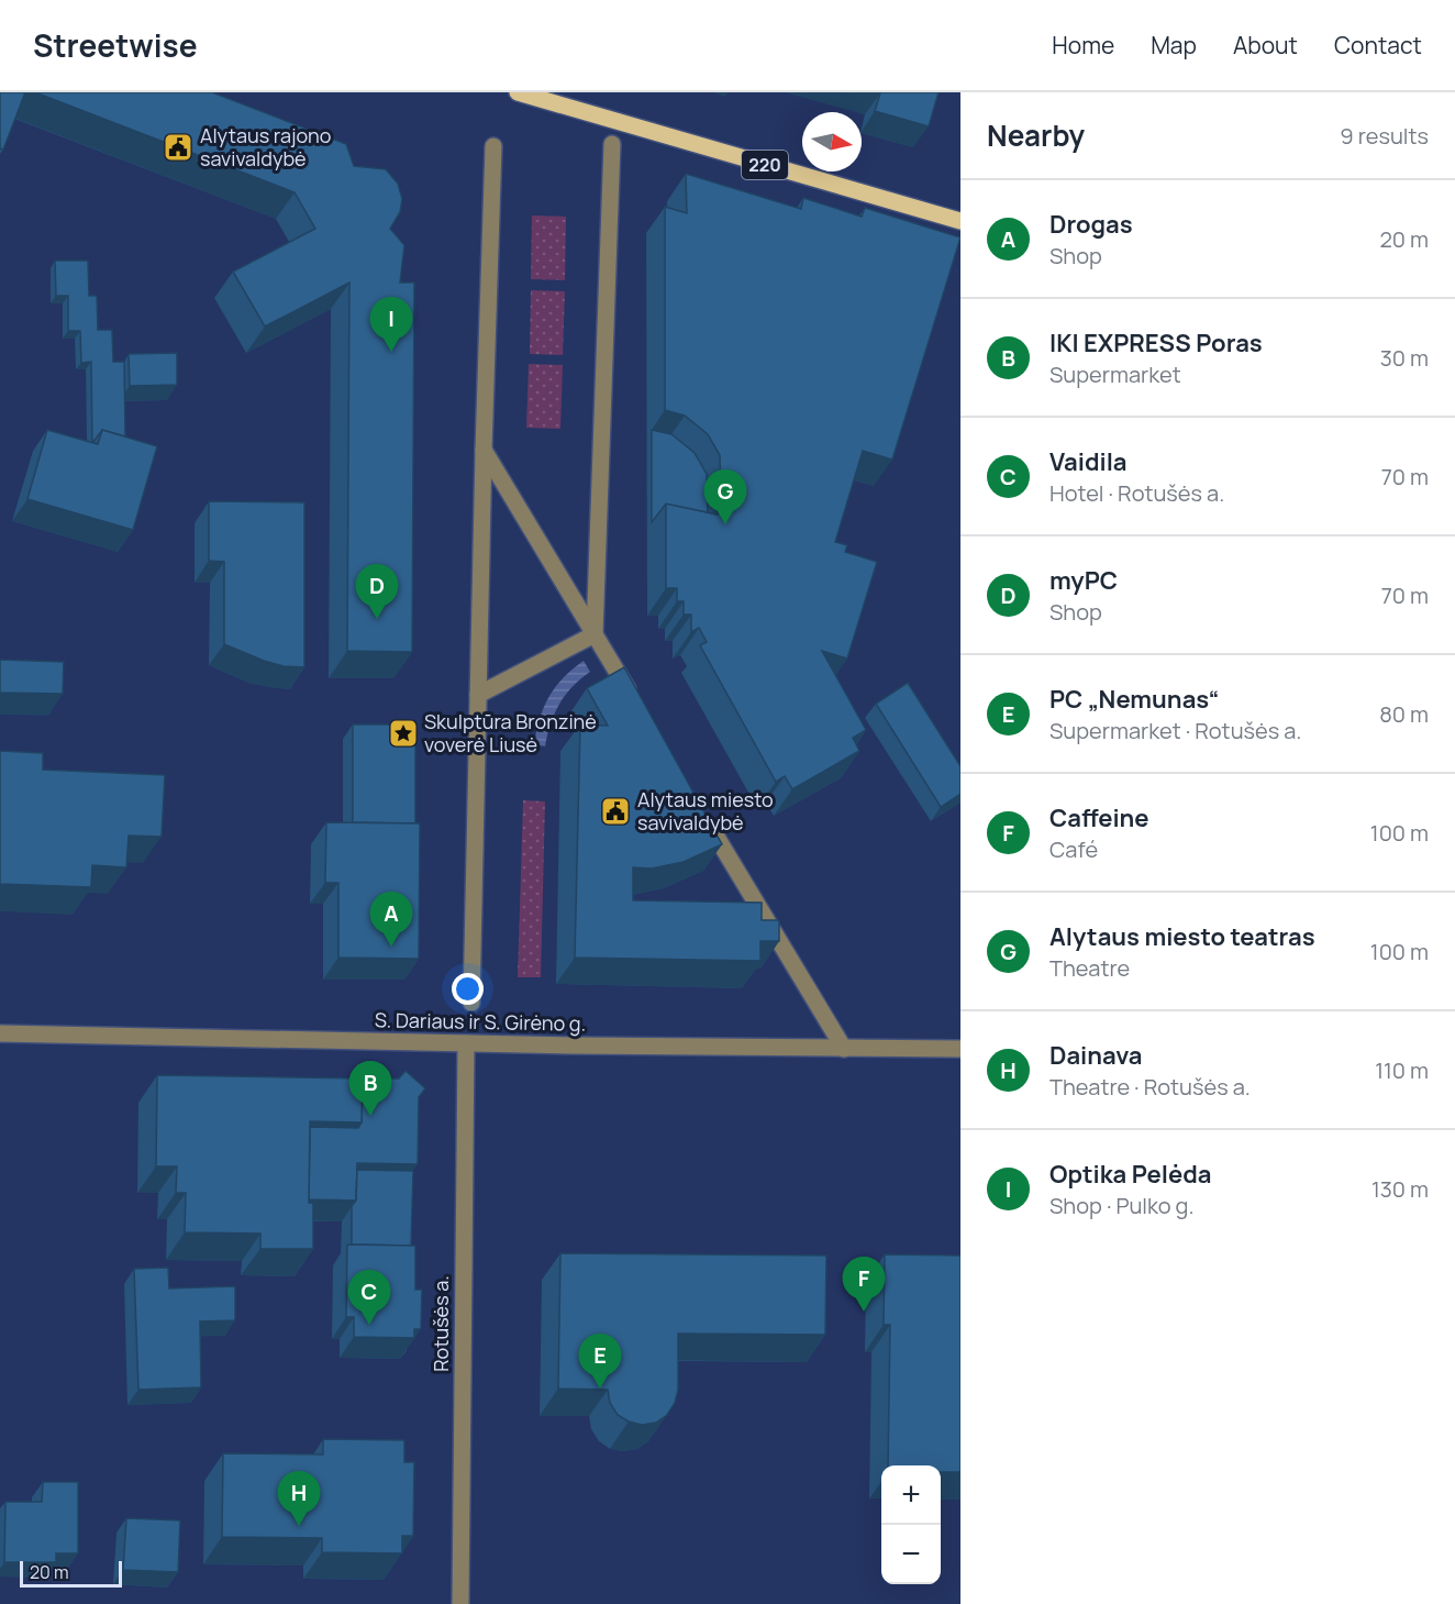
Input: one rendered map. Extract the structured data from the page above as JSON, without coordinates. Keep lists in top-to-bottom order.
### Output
{
  "streets": {
    "main road": ["220"],
    "street": ["S. Dariaus ir S. Girėno g.", "Rotušės a."]
  },
  "crossings": [
    ["S. Dariaus ir S. Girėno g.", "Rotušės a."]
  ],
  "places": {
    "public building": ["Alytaus rajono savivaldybė", "Alytaus miesto savivaldybė"],
    "place": ["Skulptūra Bronzinė voverė Liusė"]
  },
  "scale_bar": "20 m",
  "north": "right",
  "page": {
    "header": "Streetwise",
    "nav": [
      "Home",
      "Map",
      "About",
      "Contact"
    ],
    "heading": ["Nearby", "9 results"],
    "list": [
      {
        "mark": "A",
        "name": "Drogas",
        "note": "Shop",
        "value": "20 m"
      },
      {
        "mark": "B",
        "name": "IKI EXPRESS Poras",
        "note": "Supermarket",
        "value": "30 m"
      },
      {
        "mark": "C",
        "name": "Vaidila",
        "note": "Hotel · Rotušės a.",
        "value": "70 m"
      },
      {
        "mark": "D",
        "name": "myPC",
        "note": "Shop",
        "value": "70 m"
      },
      {
        "mark": "E",
        "name": "PC „Nemunas“",
        "note": "Supermarket · Rotušės a.",
        "value": "80 m"
      },
      {
        "mark": "F",
        "name": "Caffeine",
        "note": "Café",
        "value": "100 m"
      },
      {
        "mark": "G",
        "name": "Alytaus miesto teatras",
        "note": "Theatre",
        "value": "100 m"
      },
      {
        "mark": "H",
        "name": "Dainava",
        "note": "Theatre · Rotušės a.",
        "value": "110 m"
      },
      {
        "mark": "I",
        "name": "Optika Pelėda",
        "note": "Shop · Pulko g.",
        "value": "130 m"
      }
    ],
    "pins": [
      "I",
      "G",
      "D",
      "A",
      "B",
      "F",
      "C",
      "E",
      "H"
    ],
    "map_buttons": ["+", "−"],
    "scale": "20 m"
  }
}
